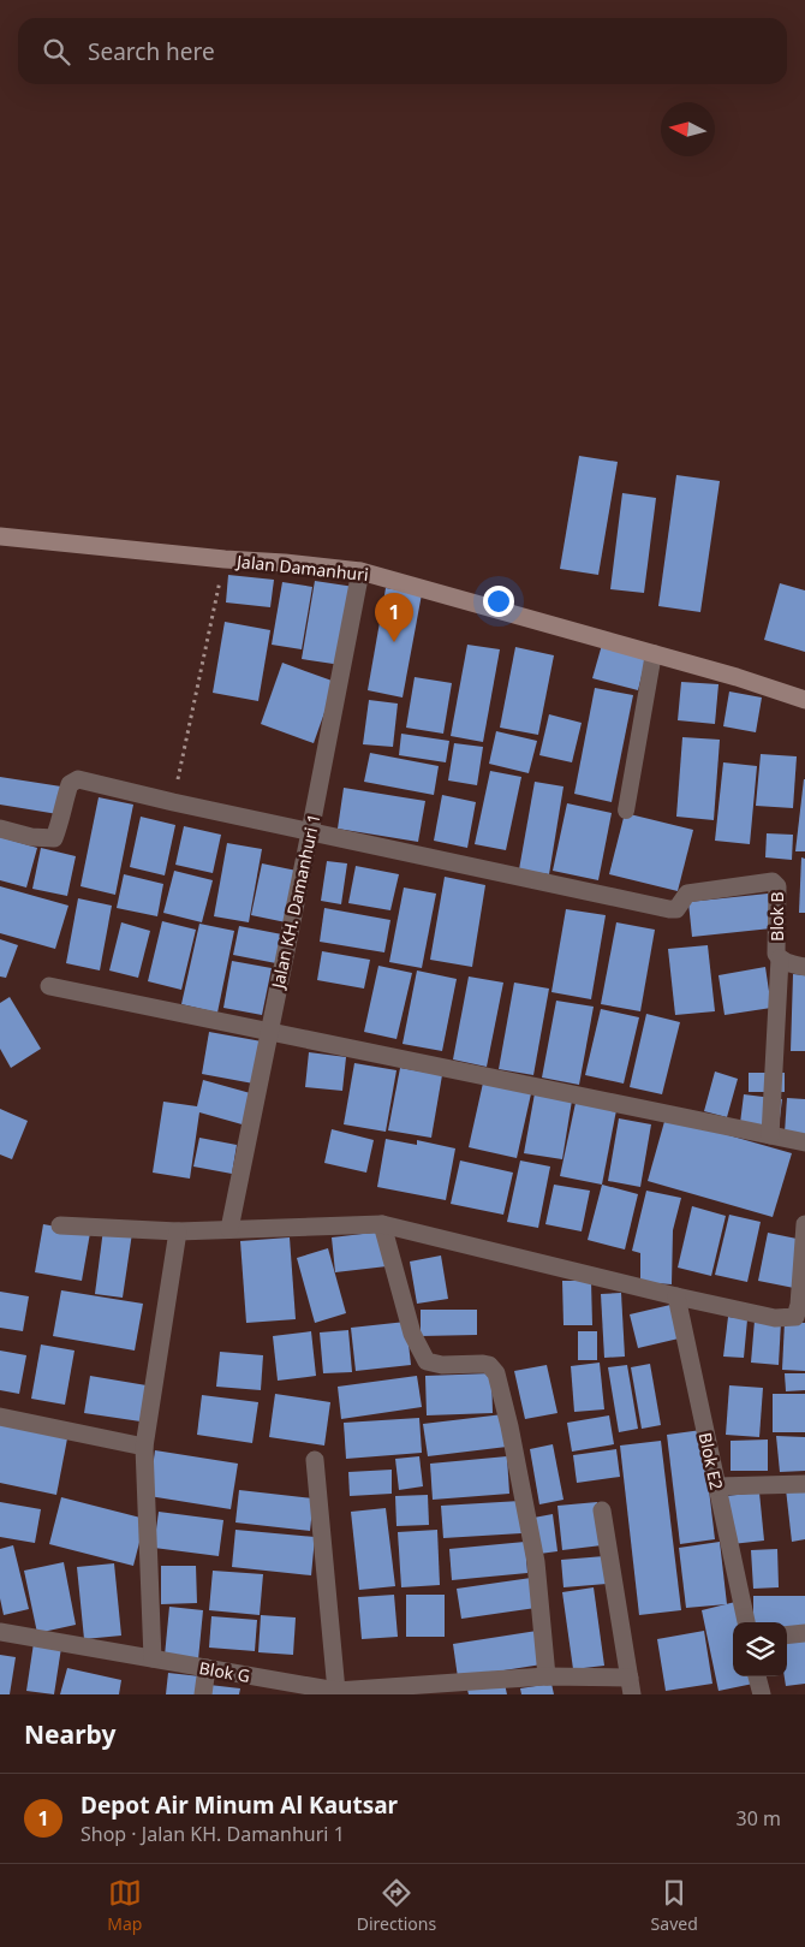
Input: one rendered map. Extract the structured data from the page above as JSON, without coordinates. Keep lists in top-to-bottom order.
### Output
{
  "streets": {
    "street": [
      "Jalan Damanhuri",
      "Jalan KH. Damanhuri 1",
      "Blok B",
      "Blok E2",
      "Blok G"
    ]
  },
  "crossings": [
    ["Jalan Damanhuri", "Jalan KH. Damanhuri 1"],
    ["Jalan KH. Damanhuri 1", "Blok B"]
  ],
  "north": "left",
  "page": {
    "search": "Search here",
    "pins": "1",
    "heading": "Nearby",
    "list": [
      {
        "mark": "1",
        "name": "Depot Air Minum Al Kautsar",
        "note": "Shop · Jalan KH. Damanhuri 1",
        "value": "30 m"
      }
    ],
    "nav": ["Map", "Directions", "Saved"]
  }
}
